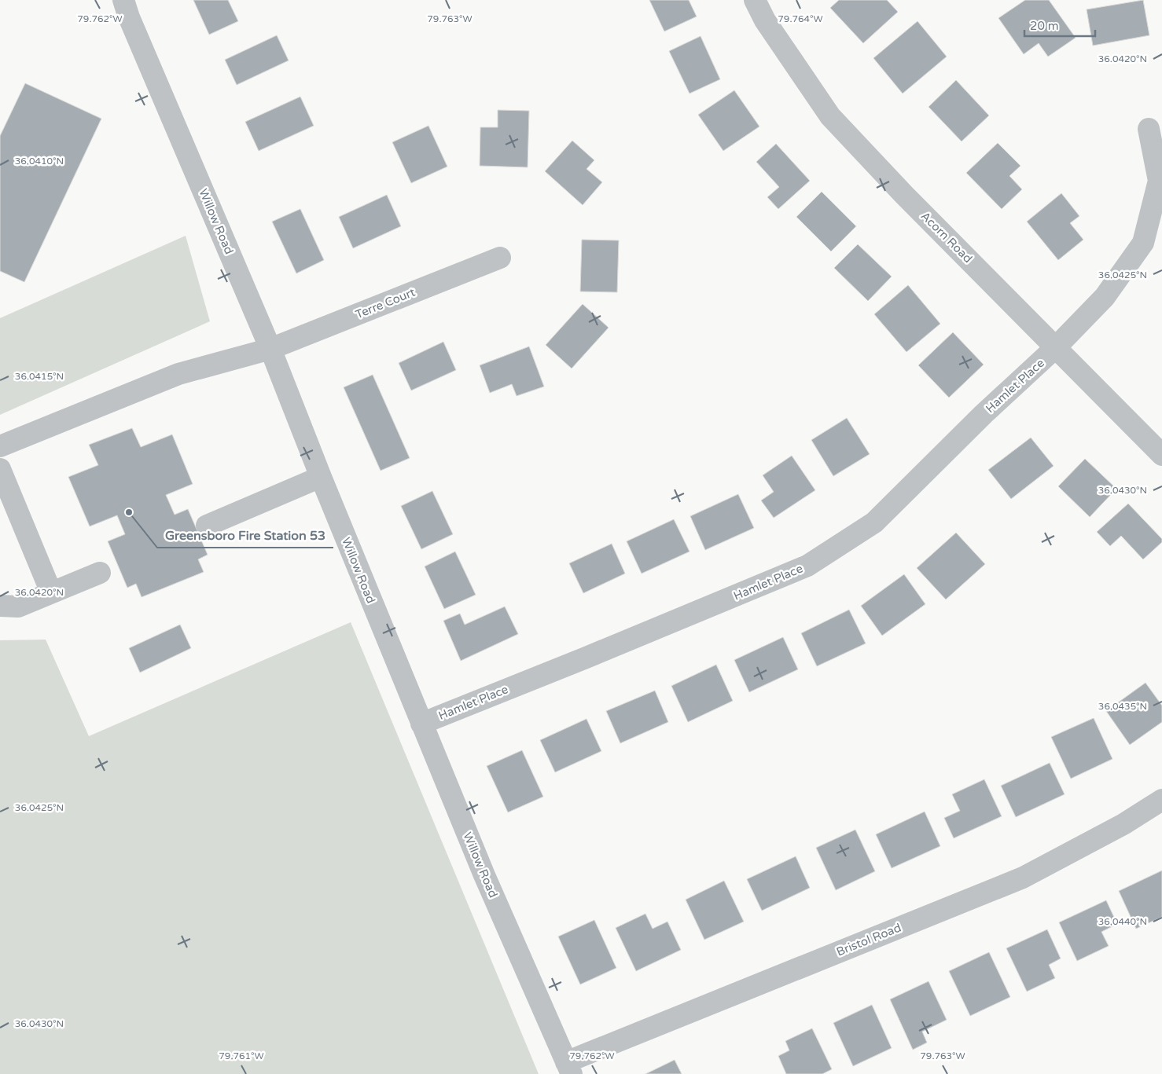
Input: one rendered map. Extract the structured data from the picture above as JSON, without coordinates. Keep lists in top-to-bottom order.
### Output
{
  "streets": {
    "street": [
      "Willow Road",
      "Acorn Road",
      "Terre Court",
      "Hamlet Place",
      "Bristol Road"
    ]
  },
  "crossings": [
    ["Willow Road", "Terre Court"],
    ["Willow Road", "Hamlet Place"],
    ["Willow Road", "Bristol Road"],
    ["Acorn Road", "Hamlet Place"]
  ],
  "places": ["Greensboro Fire Station 53"],
  "scale_bar": "20 m",
  "coordinates": [
    "79.762°W",
    "79.763°W",
    "79.764°W",
    "36.0420°N",
    "36.0410°N",
    "36.0425°N",
    "36.0415°N",
    "36.0430°N",
    "36.0435°N",
    "36.0440°N",
    "79.761°W"
  ]
}
